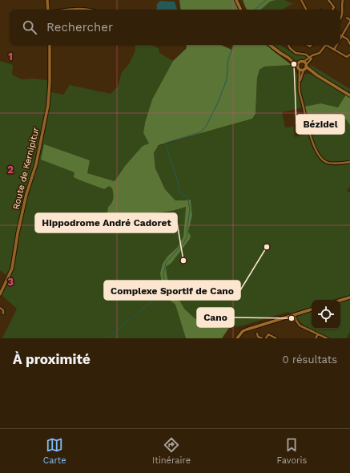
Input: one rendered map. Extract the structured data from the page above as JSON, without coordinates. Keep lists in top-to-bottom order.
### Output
{
  "streets": {
    "street": ["Route de Kernipitur"]
  },
  "places": [
    "Bézidel",
    "Complexe Sportif de Cano",
    "Hippodrome André Cadoret",
    "Cano"
  ],
  "page": {
    "search": "Rechercher",
    "heading": ["À proximité", "0 résultats"],
    "nav": ["Carte", "Itinéraire", "Favoris"]
  },
  "grid": {
    "rows": ["1", "2", "3"]
  }
}
